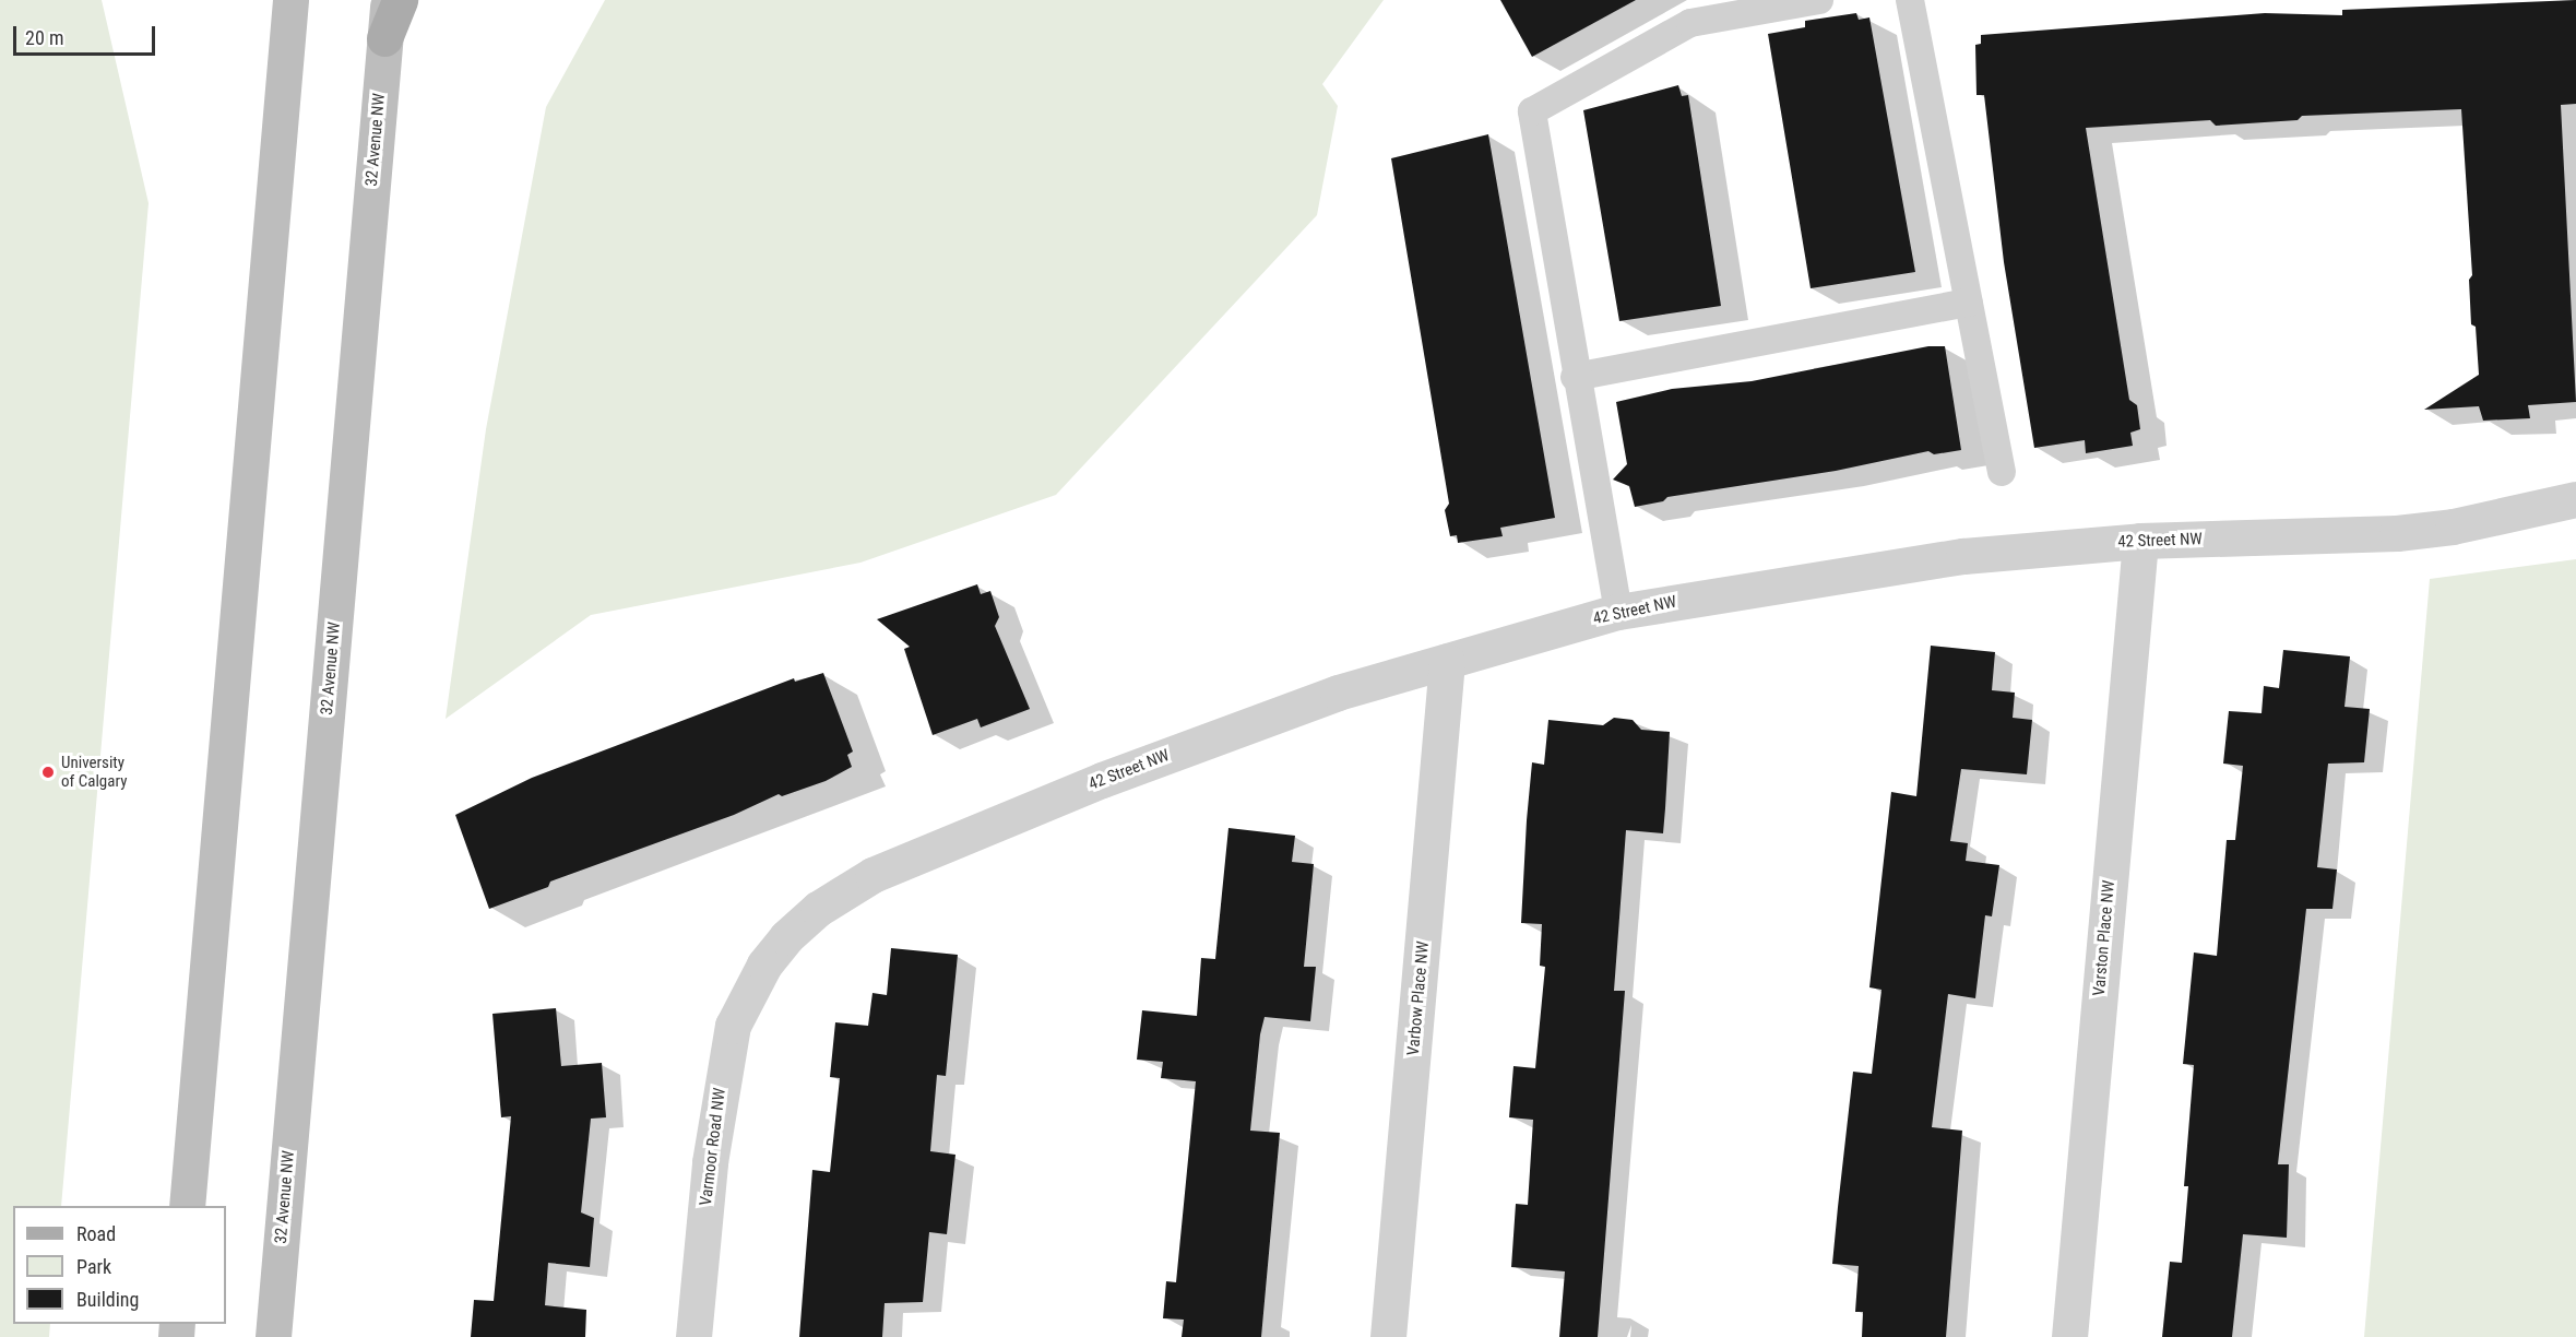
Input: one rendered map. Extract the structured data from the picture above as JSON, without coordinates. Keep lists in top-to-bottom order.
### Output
{
  "streets": {
    "main road": ["32 Avenue NW"],
    "street": [
      "42 Street NW",
      "Varston Place NW",
      "Varbow Place NW",
      "Varmoor Road NW"
    ]
  },
  "crossings": [
    ["42 Street NW", "Varston Place NW"],
    ["42 Street NW", "Varbow Place NW"],
    ["42 Street NW", "Varmoor Road NW"]
  ],
  "places": ["University of Calgary"],
  "legend": ["Road", "Park", "Building"],
  "scale_bar": "20 m"
}
